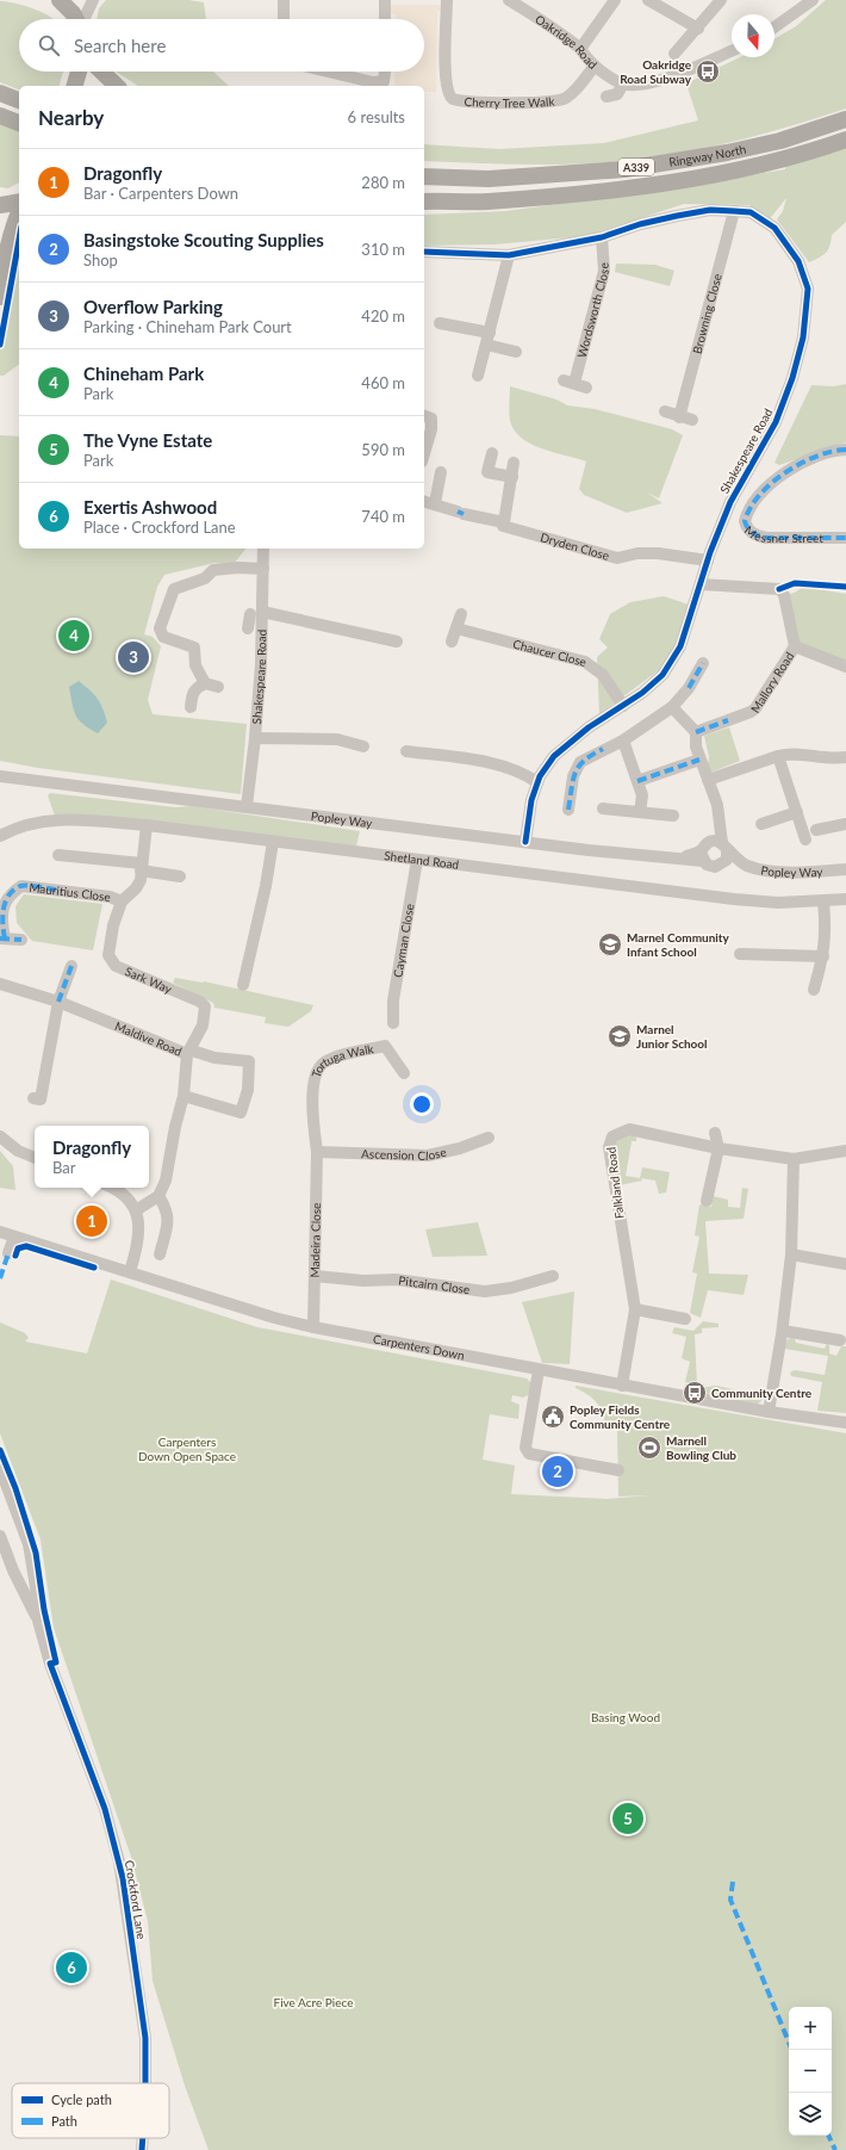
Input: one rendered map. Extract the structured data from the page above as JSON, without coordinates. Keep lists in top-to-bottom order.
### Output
{
  "streets": {
    "highway": ["Ringway North", "A339"],
    "street": [
      "Oakridge Road",
      "Cherry Tree Walk",
      "Wordsworth Close",
      "Browning Close",
      "Shakespeare Road",
      "Messner Street",
      "Dryden Close",
      "Chaucer Close",
      "Mallory Road",
      "Popley Way",
      "Shetland Road",
      "Mauritius Close",
      "Cayman Close",
      "Sark Way",
      "Maldive Road",
      "Tortuga Walk",
      "Ascension Close",
      "Falkland Road",
      "Madeira Close",
      "Pitcairn Close",
      "Carpenters Down",
      "Crockford Lane"
    ]
  },
  "crossings": [
    ["Oakridge Road", "Cherry Tree Walk"],
    ["Wordsworth Close", "Shakespeare Road"],
    ["Browning Close", "Shakespeare Road"],
    ["Shakespeare Road", "Dryden Close"],
    ["Shakespeare Road", "Chaucer Close"],
    ["Shakespeare Road", "Mallory Road"],
    ["Shakespeare Road", "Popley Way"],
    ["Shetland Road", "Cayman Close"],
    ["Mauritius Close", "Sark Way"],
    ["Sark Way", "Maldive Road"],
    ["Tortuga Walk", "Ascension Close"],
    ["Tortuga Walk", "Madeira Close"],
    ["Ascension Close", "Madeira Close"],
    ["Falkland Road", "Carpenters Down"],
    ["Madeira Close", "Pitcairn Close"],
    ["Madeira Close", "Carpenters Down"]
  ],
  "parks": ["Carpenters Down Open Space", "Basing Wood", "Five Acre Piece"],
  "places": {
    "bus stop": ["Oakridge Road Subway", "Community Centre"],
    "school or university": ["Marnel Community Infant School", "Marnel Junior School"],
    "public building": ["Popley Fields Community Centre"],
    "sports": ["Marnell Bowling Club"]
  },
  "legend": ["Cycle path", "Path"],
  "north": "bottom",
  "page": {
    "search": "Search here",
    "heading": ["Nearby", "6 results"],
    "list": [
      {
        "mark": "1",
        "name": "Dragonfly",
        "note": "Bar · Carpenters Down",
        "value": "280 m"
      },
      {
        "mark": "2",
        "name": "Basingstoke Scouting Supplies",
        "note": "Shop",
        "value": "310 m"
      },
      {
        "mark": "3",
        "name": "Overflow Parking",
        "note": "Parking · Chineham Park Court",
        "value": "420 m"
      },
      {
        "mark": "4",
        "name": "Chineham Park",
        "note": "Park",
        "value": "460 m"
      },
      {
        "mark": "5",
        "name": "The Vyne Estate",
        "note": "Park",
        "value": "590 m"
      },
      {
        "mark": "6",
        "name": "Exertis Ashwood",
        "note": "Place · Crockford Lane",
        "value": "740 m"
      }
    ],
    "pins": [
      "4",
      "3",
      "1",
      "2",
      "5",
      "6"
    ],
    "popup": ["Dragonfly", "Bar"],
    "map_buttons": ["+", "−"]
  }
}
